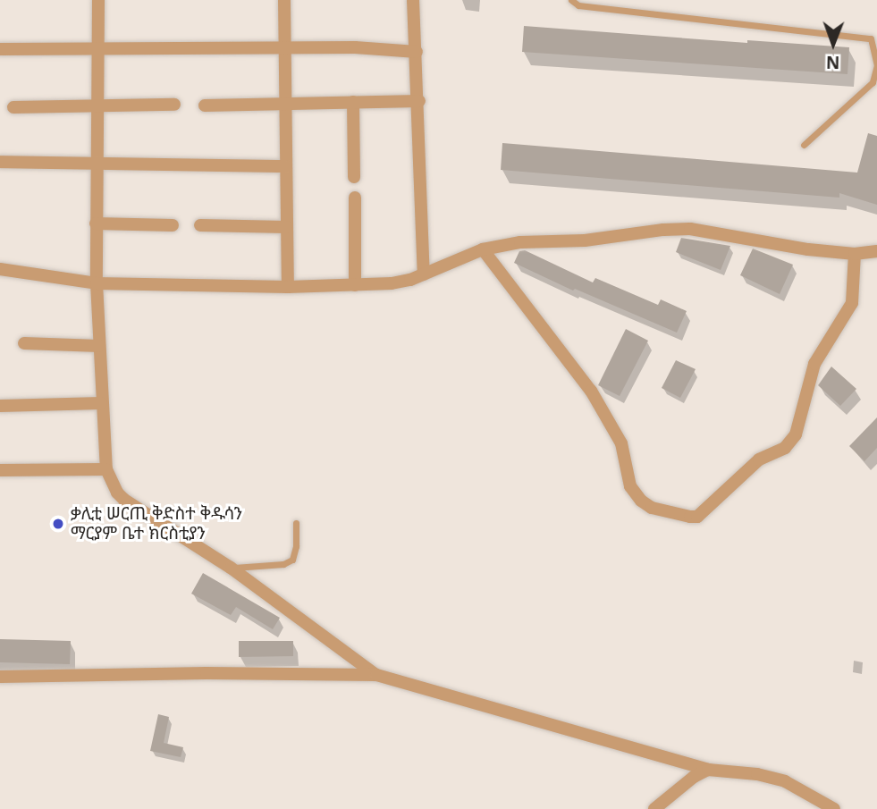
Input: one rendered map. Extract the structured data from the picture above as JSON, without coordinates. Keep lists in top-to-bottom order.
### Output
{
  "places": ["ቃሊቲ ሠርጢ ቅድስተ ቅዱሳን ማርያም ቤተ ክርስቲያን"],
  "north": "bottom"
}
